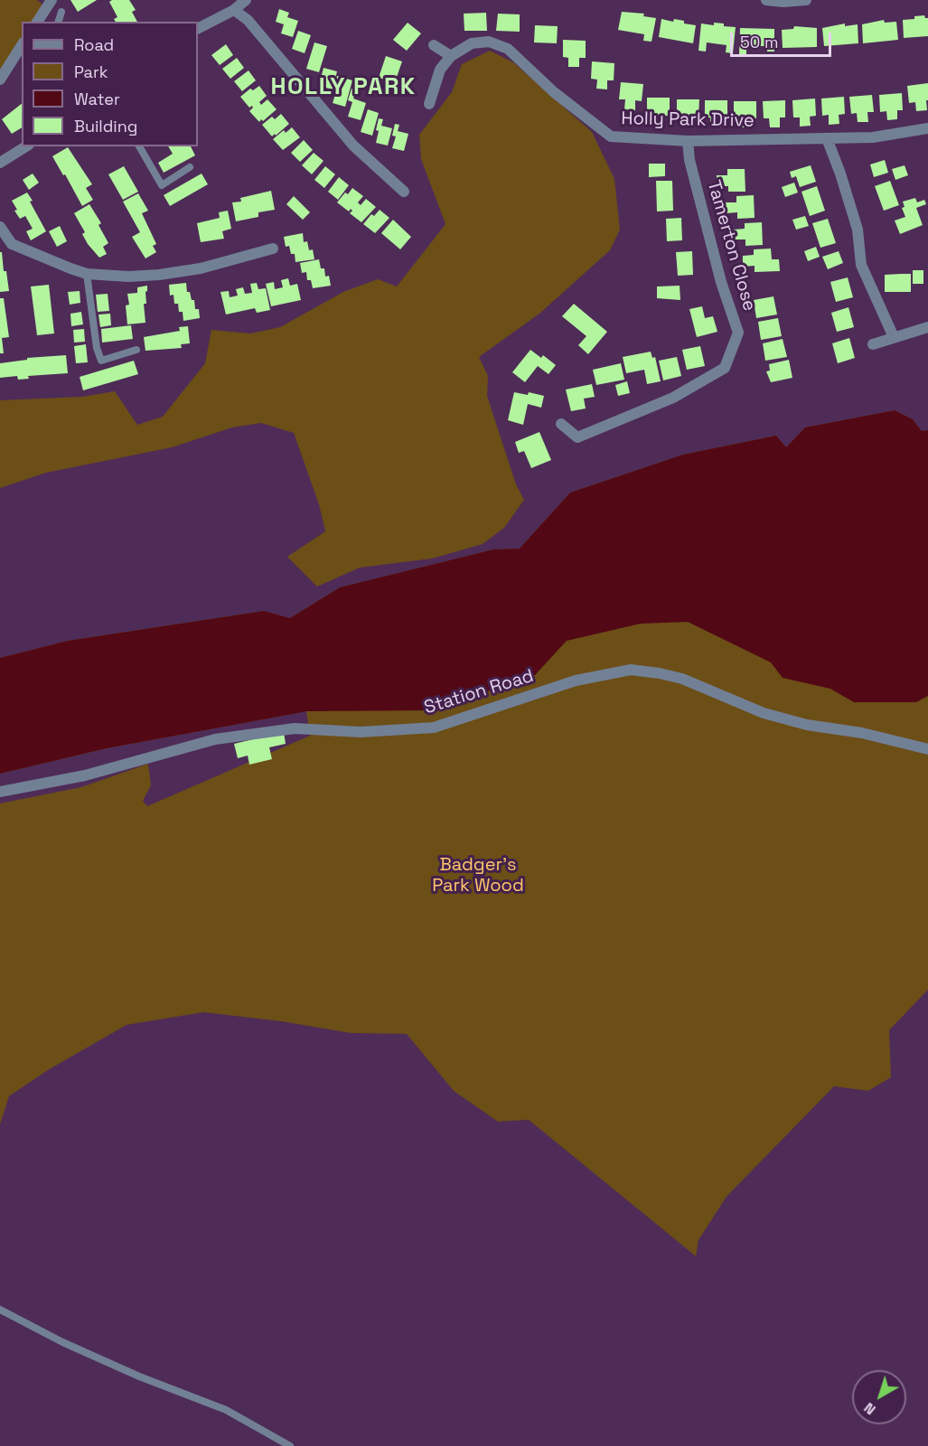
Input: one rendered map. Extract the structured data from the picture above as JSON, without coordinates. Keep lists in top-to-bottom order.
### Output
{
  "streets": {
    "street": ["Holly Park Drive", "Tamerton Close", "Station Road"]
  },
  "crossings": [
    ["Holly Park Drive", "Tamerton Close"]
  ],
  "districts": ["HOLLY PARK"],
  "parks": ["Badger's Park Wood"],
  "legend": [
    "Road",
    "Park",
    "Water",
    "Building"
  ],
  "scale_bar": "50 m",
  "north": "bottom left"
}
